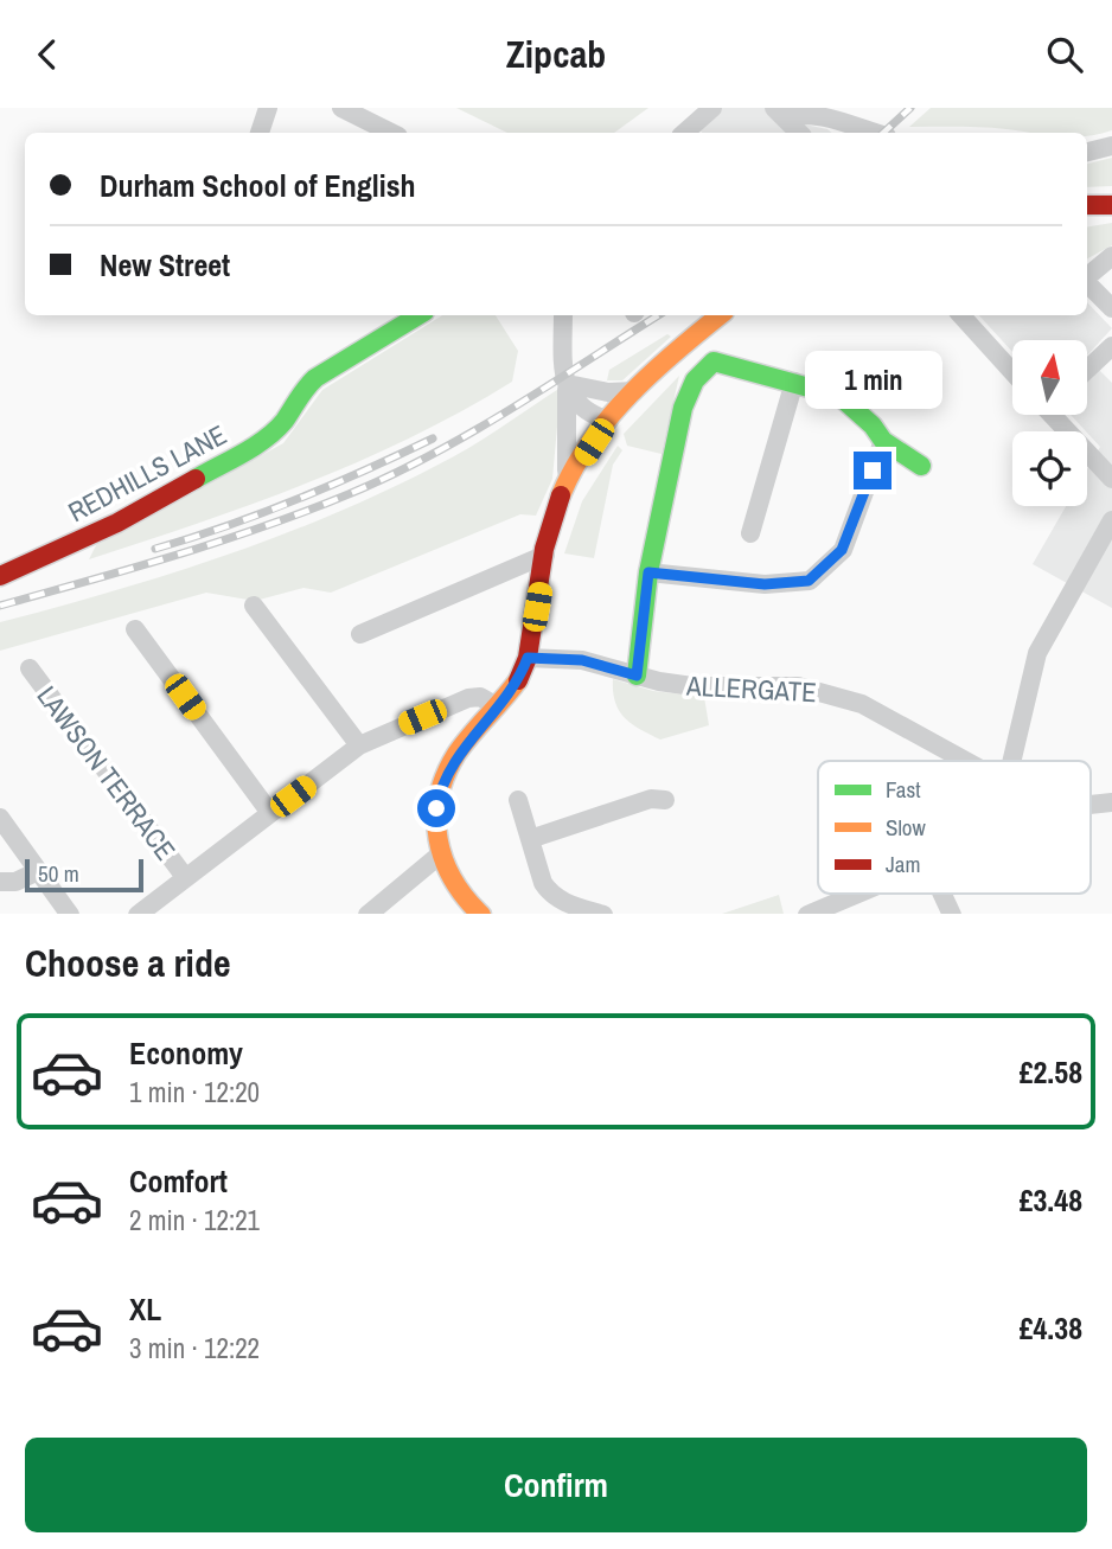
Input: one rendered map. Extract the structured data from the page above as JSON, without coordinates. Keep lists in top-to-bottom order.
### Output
{
  "streets": {
    "main road": ["REDHILLS LANE"],
    "street": ["ALLERGATE", "LAWSON TERRACE"]
  },
  "legend": ["Fast", "Slow", "Jam"],
  "scale_bar": "50 m",
  "north": "top",
  "page": {
    "header": "Zipcab",
    "banner": ["Durham School of English", "New Street"],
    "bubble": "1 min",
    "scale": "50 m",
    "heading": "Choose a ride",
    "list": [
      {
        "name": "Economy",
        "note": "1 min · 12:20",
        "value": "£2.58"
      },
      {
        "name": "Comfort",
        "note": "2 min · 12:21",
        "value": "£3.48"
      },
      {
        "name": "XL",
        "note": "3 min · 12:22",
        "value": "£4.38"
      }
    ],
    "buttons": "Confirm"
  }
}
